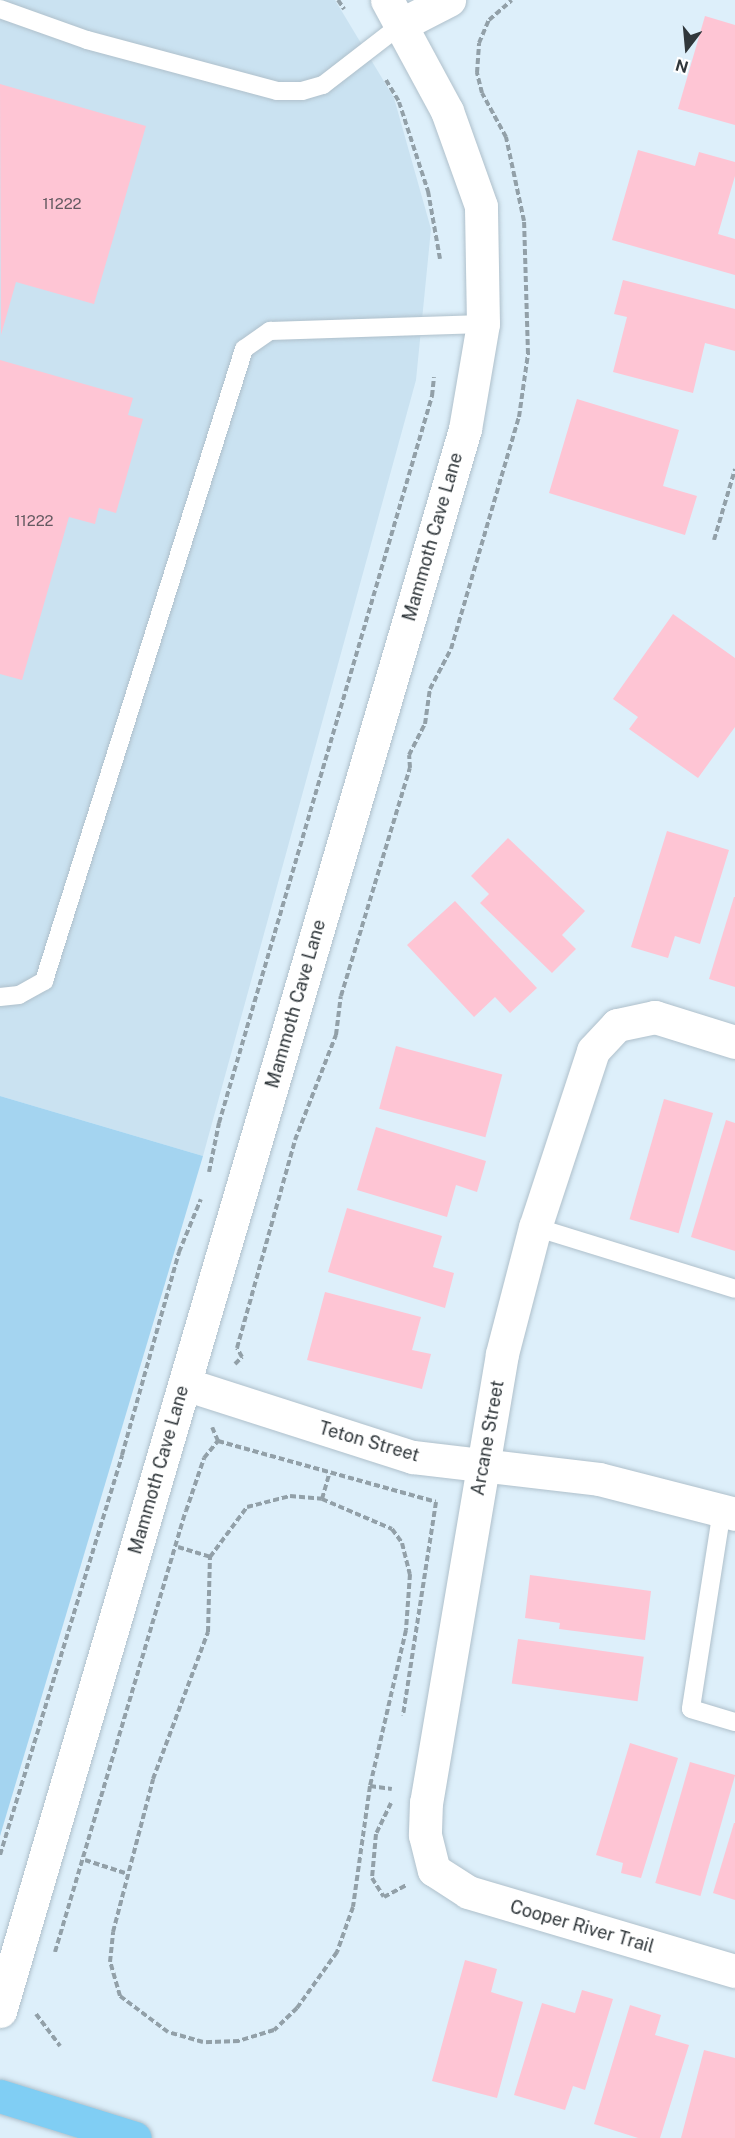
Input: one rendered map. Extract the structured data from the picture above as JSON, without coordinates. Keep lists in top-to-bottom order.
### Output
{
  "streets": {
    "street": [
      "Mammoth Cave Lane",
      "Arcane Street",
      "Teton Street",
      "Cooper River Trail"
    ]
  },
  "crossings": [
    ["Mammoth Cave Lane", "Teton Street"],
    ["Arcane Street", "Teton Street"],
    ["Arcane Street", "Cooper River Trail"]
  ],
  "house_numbers": ["11222", "11222"],
  "north": "bottom"
}
